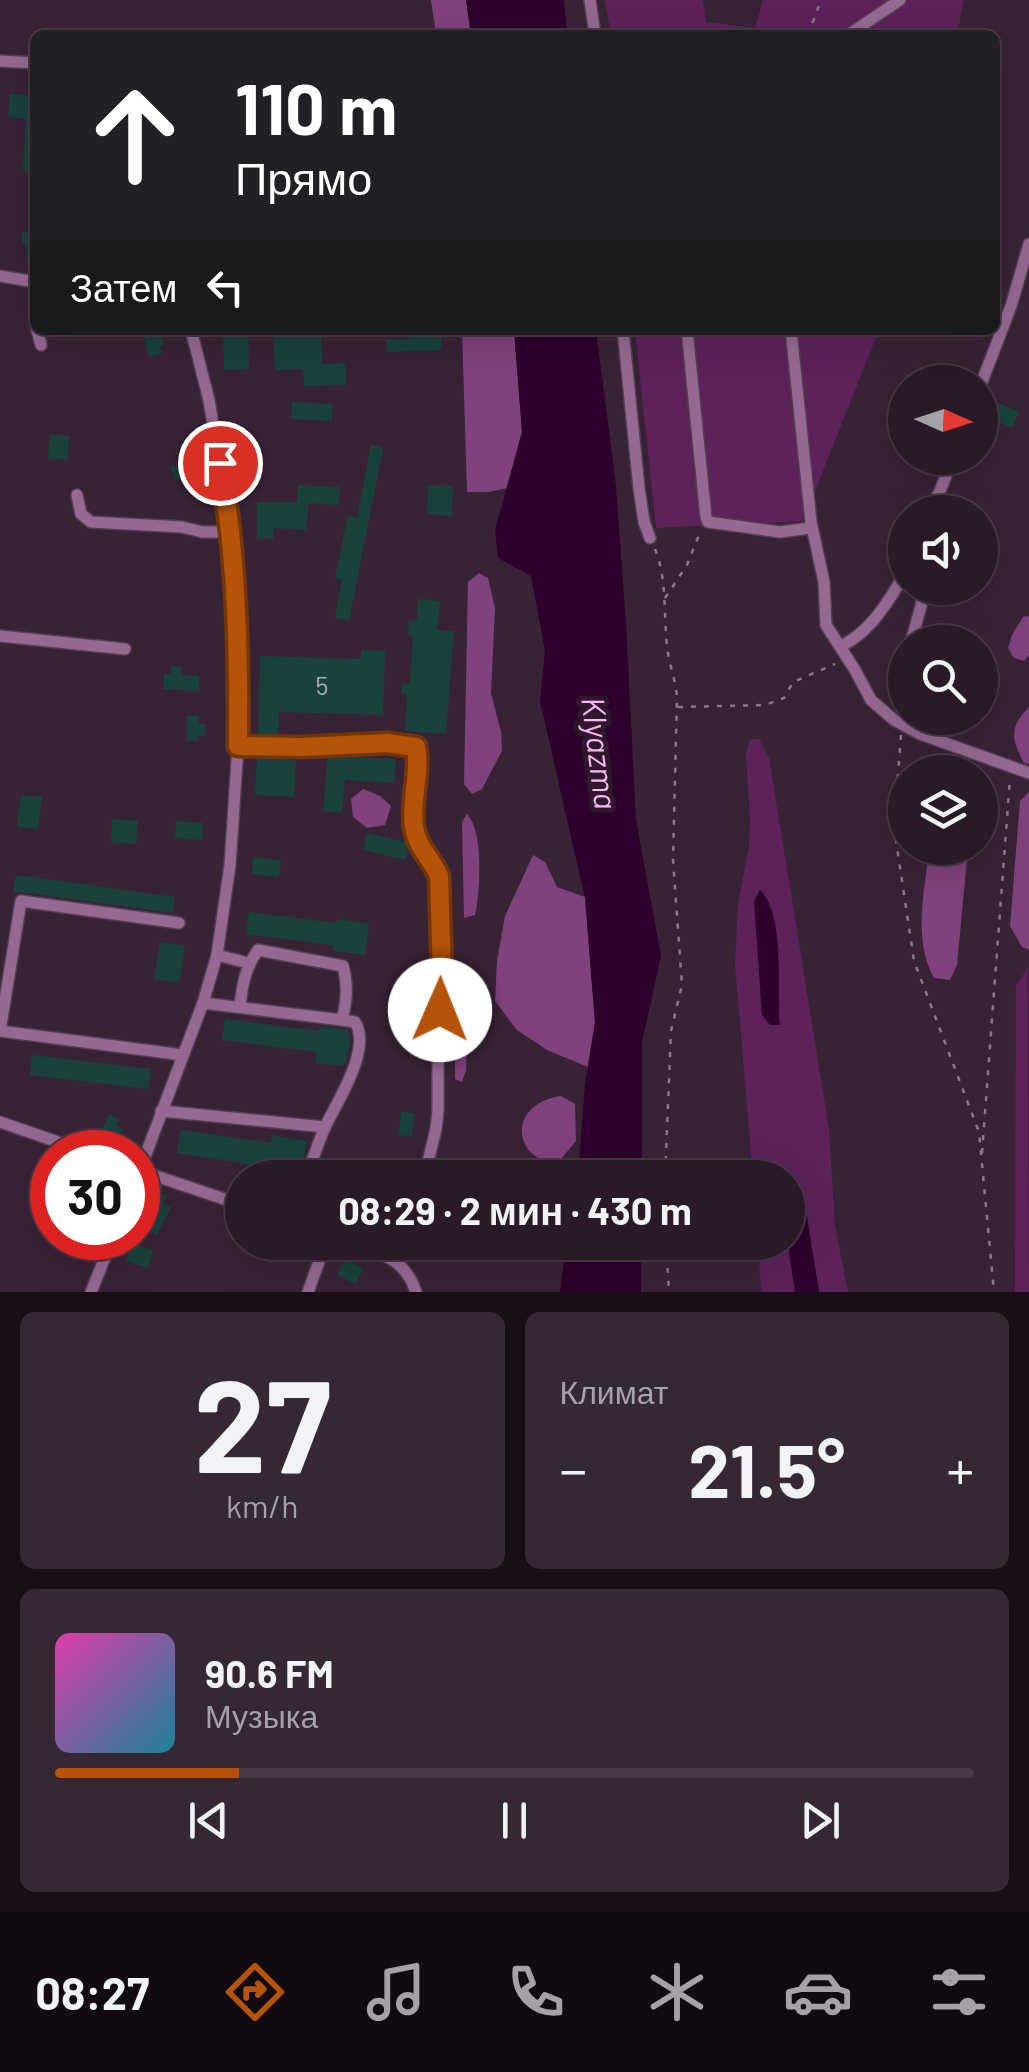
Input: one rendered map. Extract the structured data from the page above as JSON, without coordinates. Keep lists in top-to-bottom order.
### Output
{
  "water": ["Klyazma"],
  "house_numbers": ["5"],
  "north": "right",
  "page": {
    "turn": ["110 m", "Прямо"],
    "then": "Затем",
    "limit": "30",
    "trip": "08:29 · 2 мин · 430 m",
    "tile": [
      ["27", "km/h"],
      "Климат"
    ],
    "heat": ["−", "21.5°", "+"],
    "song": ["90.6 FM", "Музыка"],
    "tabs": "08:27"
  }
}
